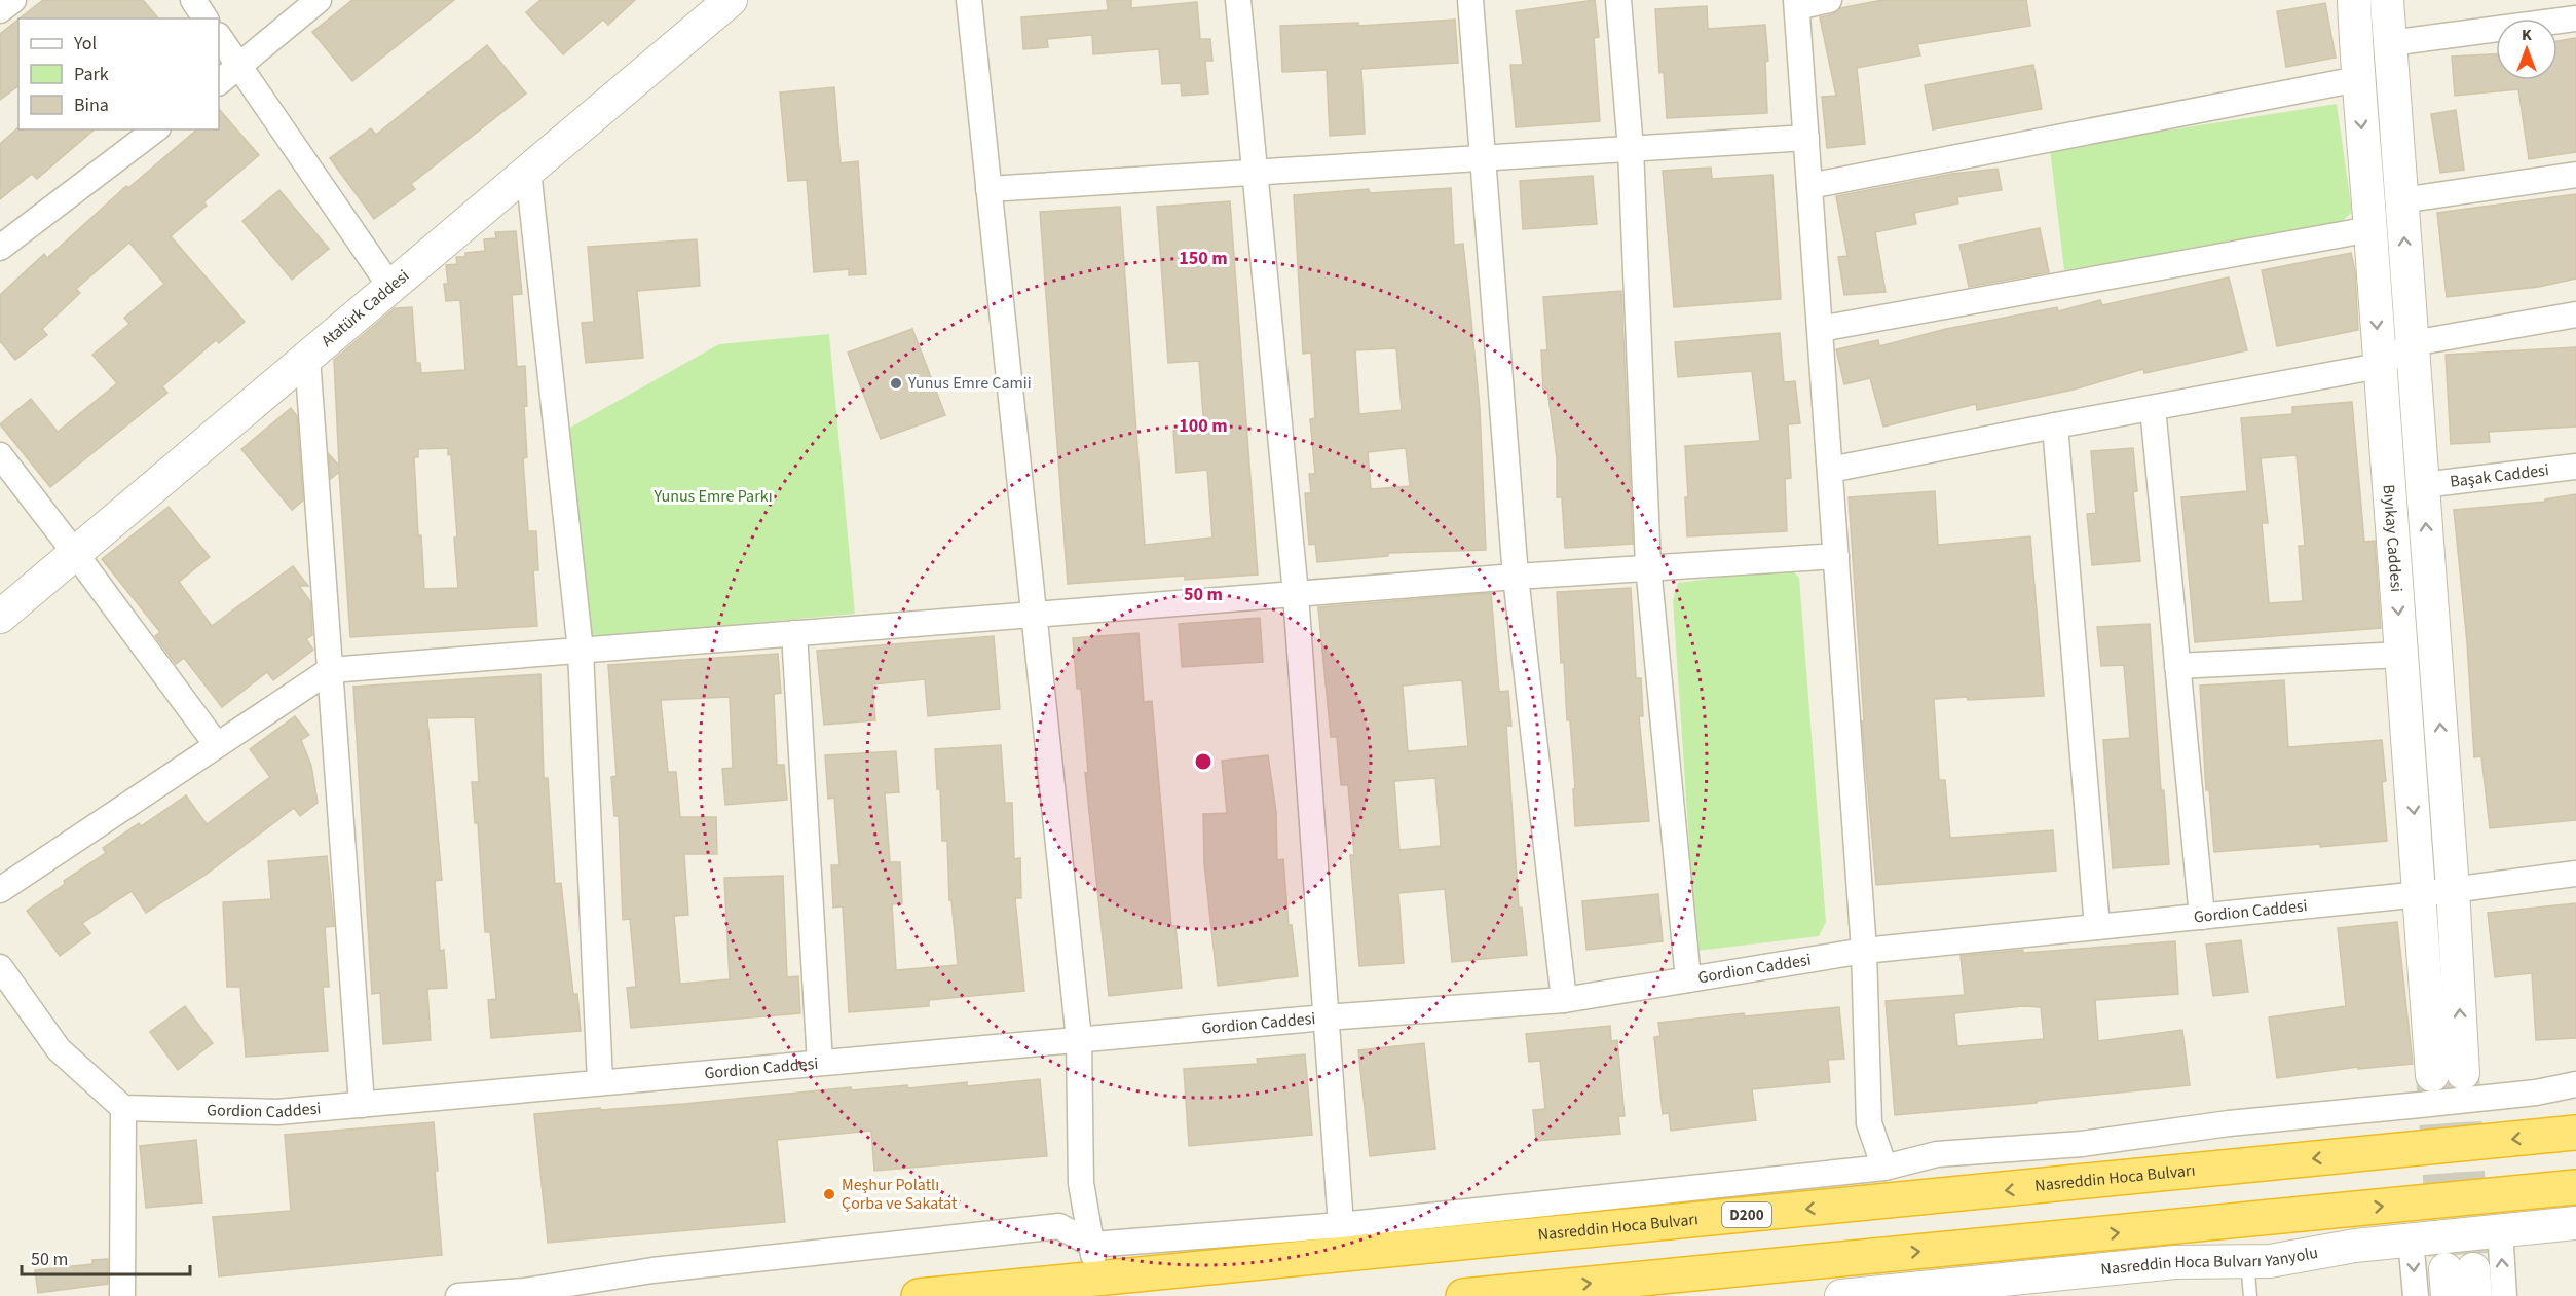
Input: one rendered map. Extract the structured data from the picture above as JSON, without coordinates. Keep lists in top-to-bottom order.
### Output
{
  "streets": {
    "highway": ["Nasreddin Hoca Bulvarı", "D200"],
    "street": [
      "Atatürk Caddesi",
      "Başak Caddesi",
      "Bıyıkay Caddesi",
      "Gordion Caddesi",
      "Nasreddin Hoca Bulvarı Yanyolu"
    ]
  },
  "crossings": [
    ["Başak Caddesi", "Bıyıkay Caddesi"],
    ["Bıyıkay Caddesi", "Gordion Caddesi"]
  ],
  "parks": ["Yunus Emre Parkı"],
  "places": ["Yunus Emre Camii", "Meşhur Polatlı Çorba ve Sakatat"],
  "legend": ["Yol", "Park", "Bina"],
  "scale_bar": "50 m",
  "north": "top",
  "rings": ["150 m", "100 m", "50 m"]
}
